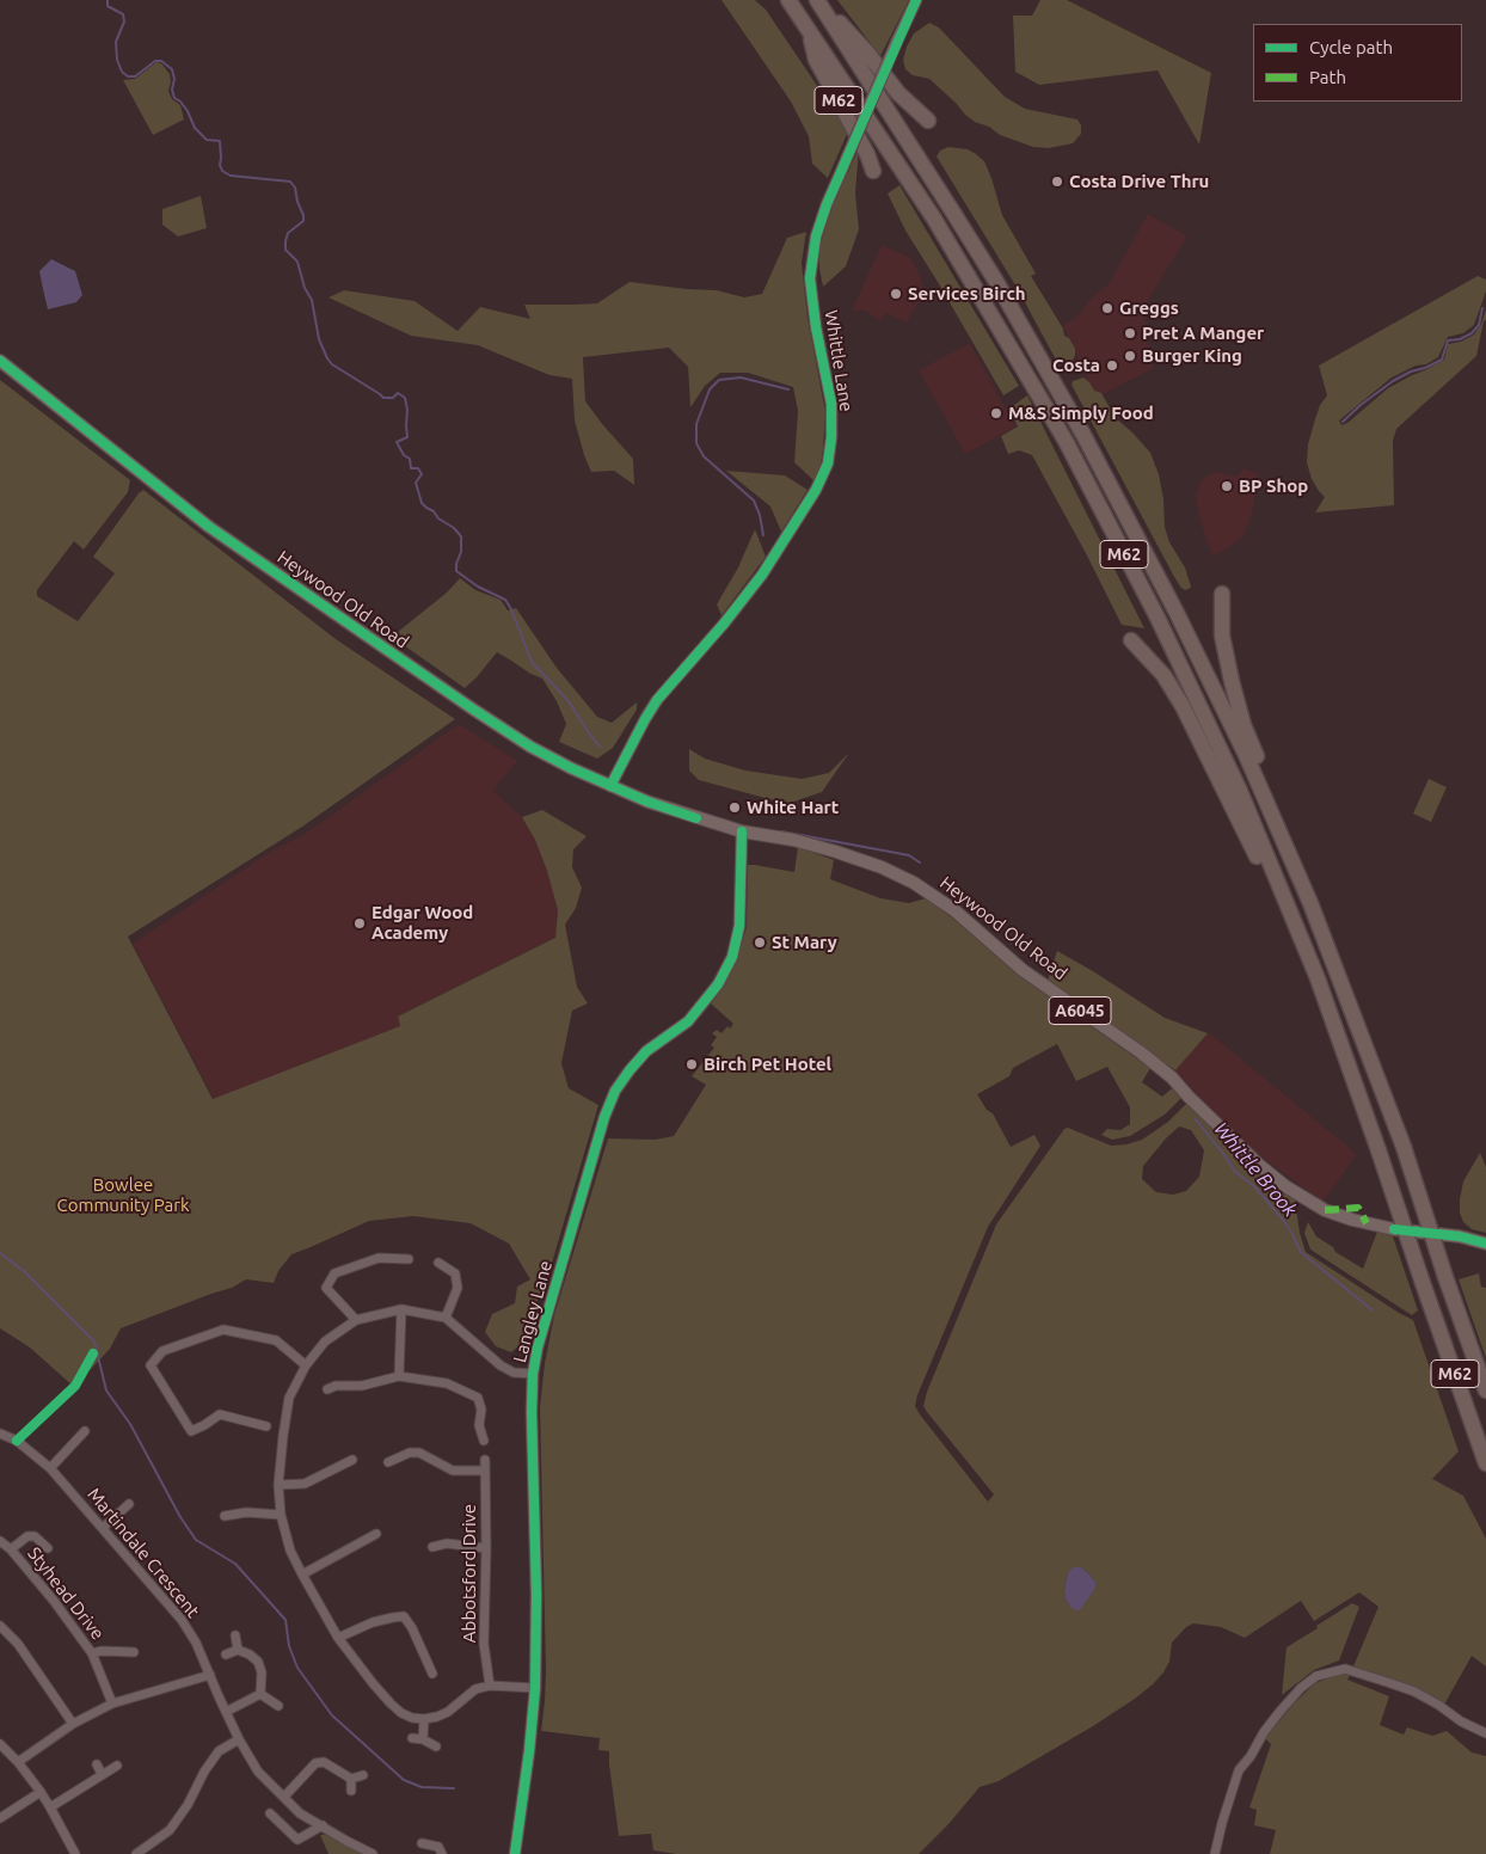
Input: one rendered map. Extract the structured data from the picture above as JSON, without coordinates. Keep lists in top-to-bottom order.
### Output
{
  "streets": {
    "highway": ["M62"],
    "main road": ["Heywood Old Road", "A6045"],
    "street": [
      "Whittle Lane",
      "Langley Lane",
      "Martindale Crescent",
      "Abbotsford Drive",
      "Styhead Drive"
    ]
  },
  "crossings": [
    ["Whittle Lane", "Heywood Old Road"],
    ["Heywood Old Road", "Langley Lane"]
  ],
  "water": ["Whittle Brook"],
  "parks": ["Bowlee Community Park"],
  "places": [
    "Costa Drive Thru",
    "Services Birch",
    "Greggs",
    "Pret A Manger",
    "Burger King",
    "Costa",
    "M&S Simply Food",
    "BP Shop",
    "White Hart",
    "Edgar Wood Academy",
    "St Mary",
    "Birch Pet Hotel"
  ],
  "legend": ["Cycle path", "Path"]
}
